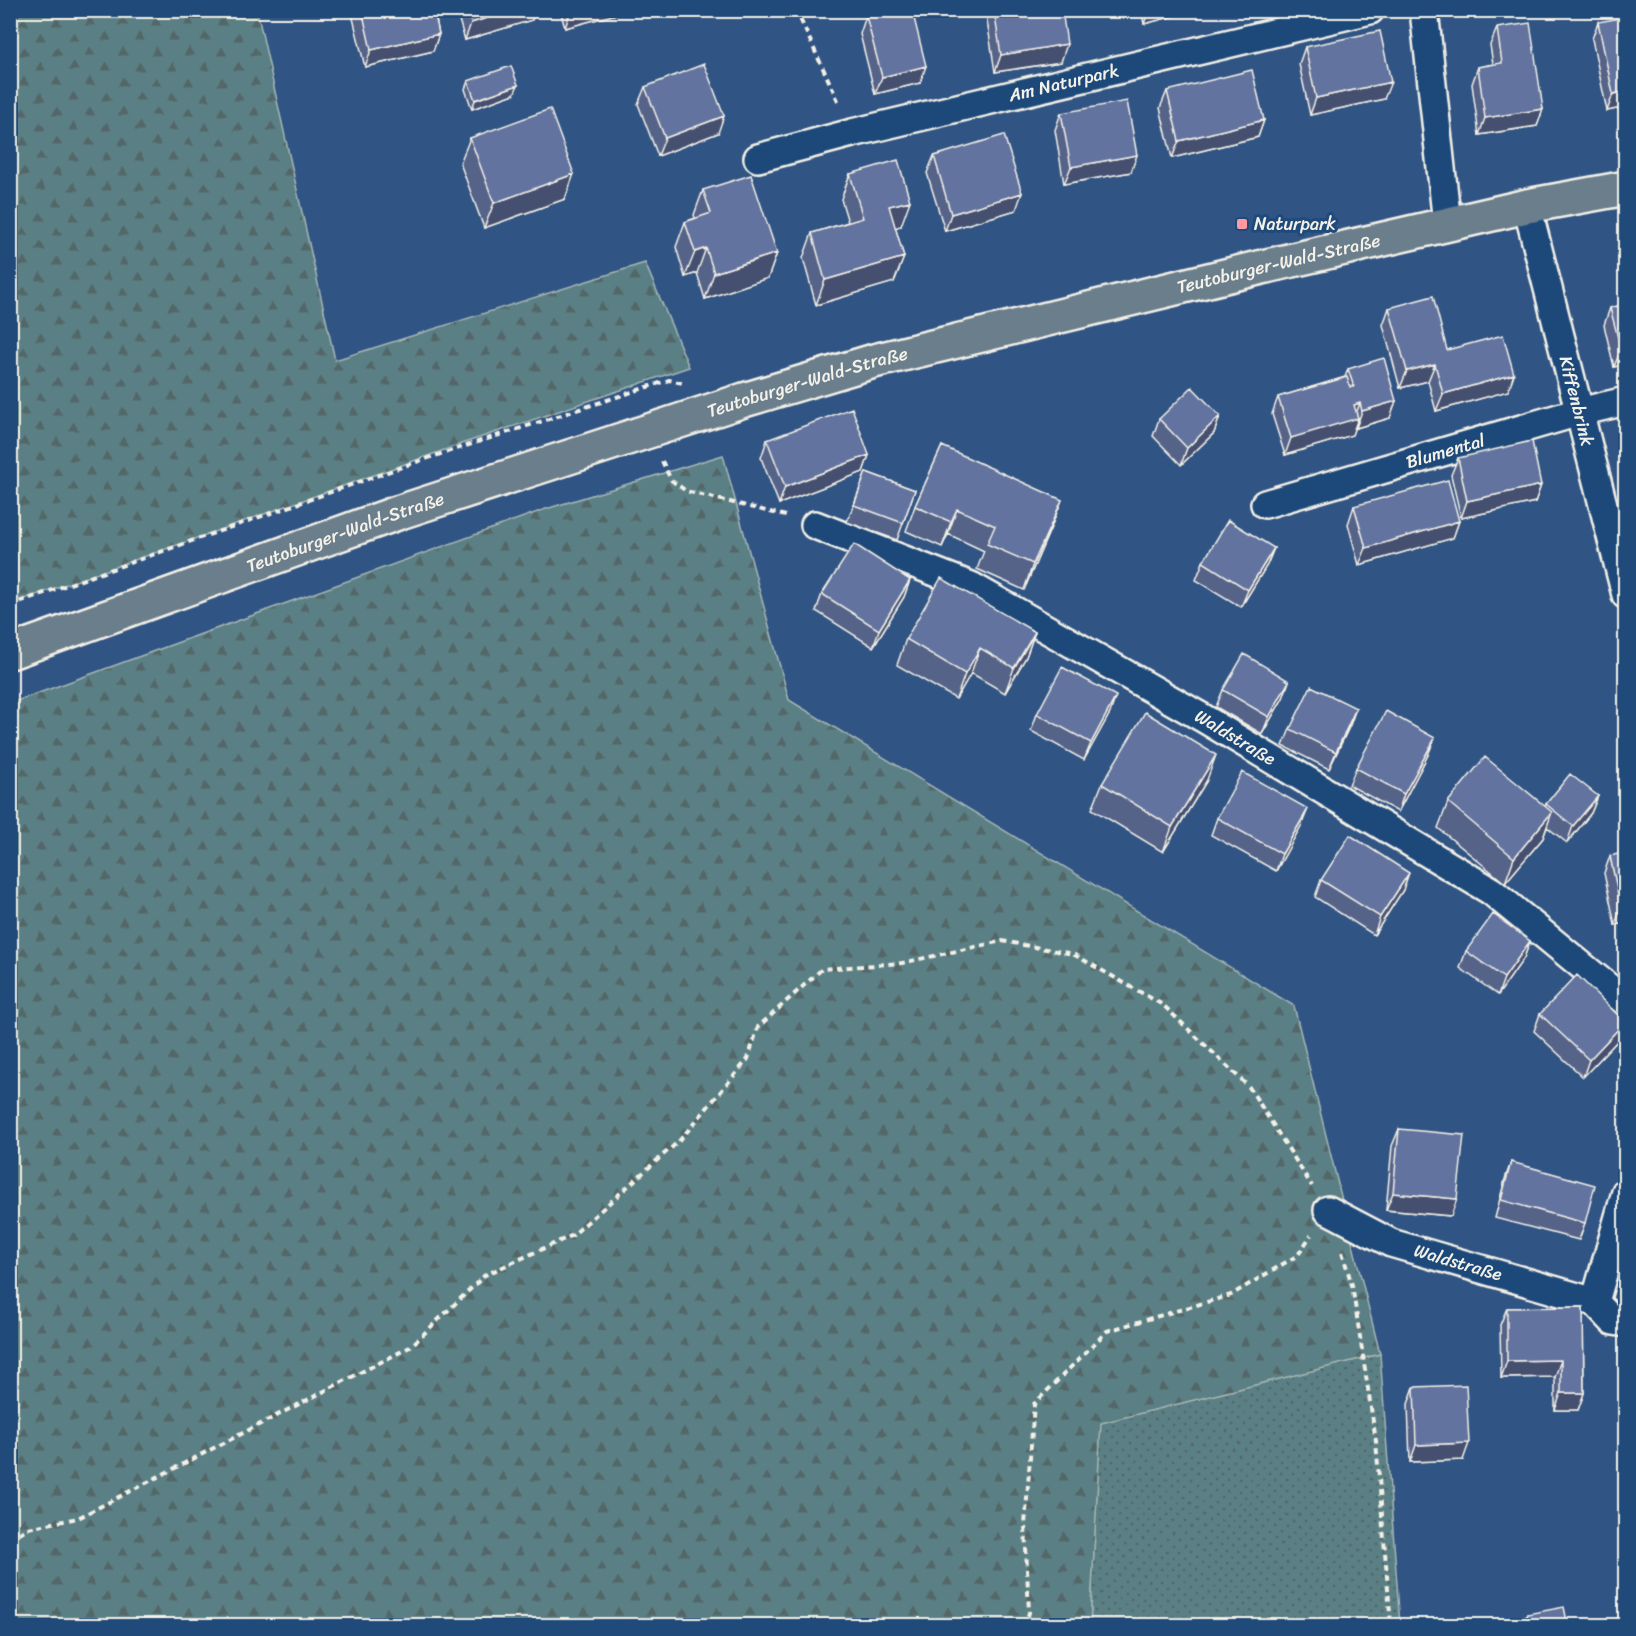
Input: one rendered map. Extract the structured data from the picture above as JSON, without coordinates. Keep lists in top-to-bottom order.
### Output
{
  "streets": {
    "main road": ["Teutoburger-Wald-Straße"],
    "street": [
      "Am Naturpark",
      "Kiffenbrink",
      "Blumental",
      "Waldstraße"
    ]
  },
  "crossings": [
    ["Teutoburger-Wald-Straße", "Kiffenbrink"],
    ["Kiffenbrink", "Blumental"]
  ],
  "places": {
    "transit": ["Naturpark"]
  }
}
